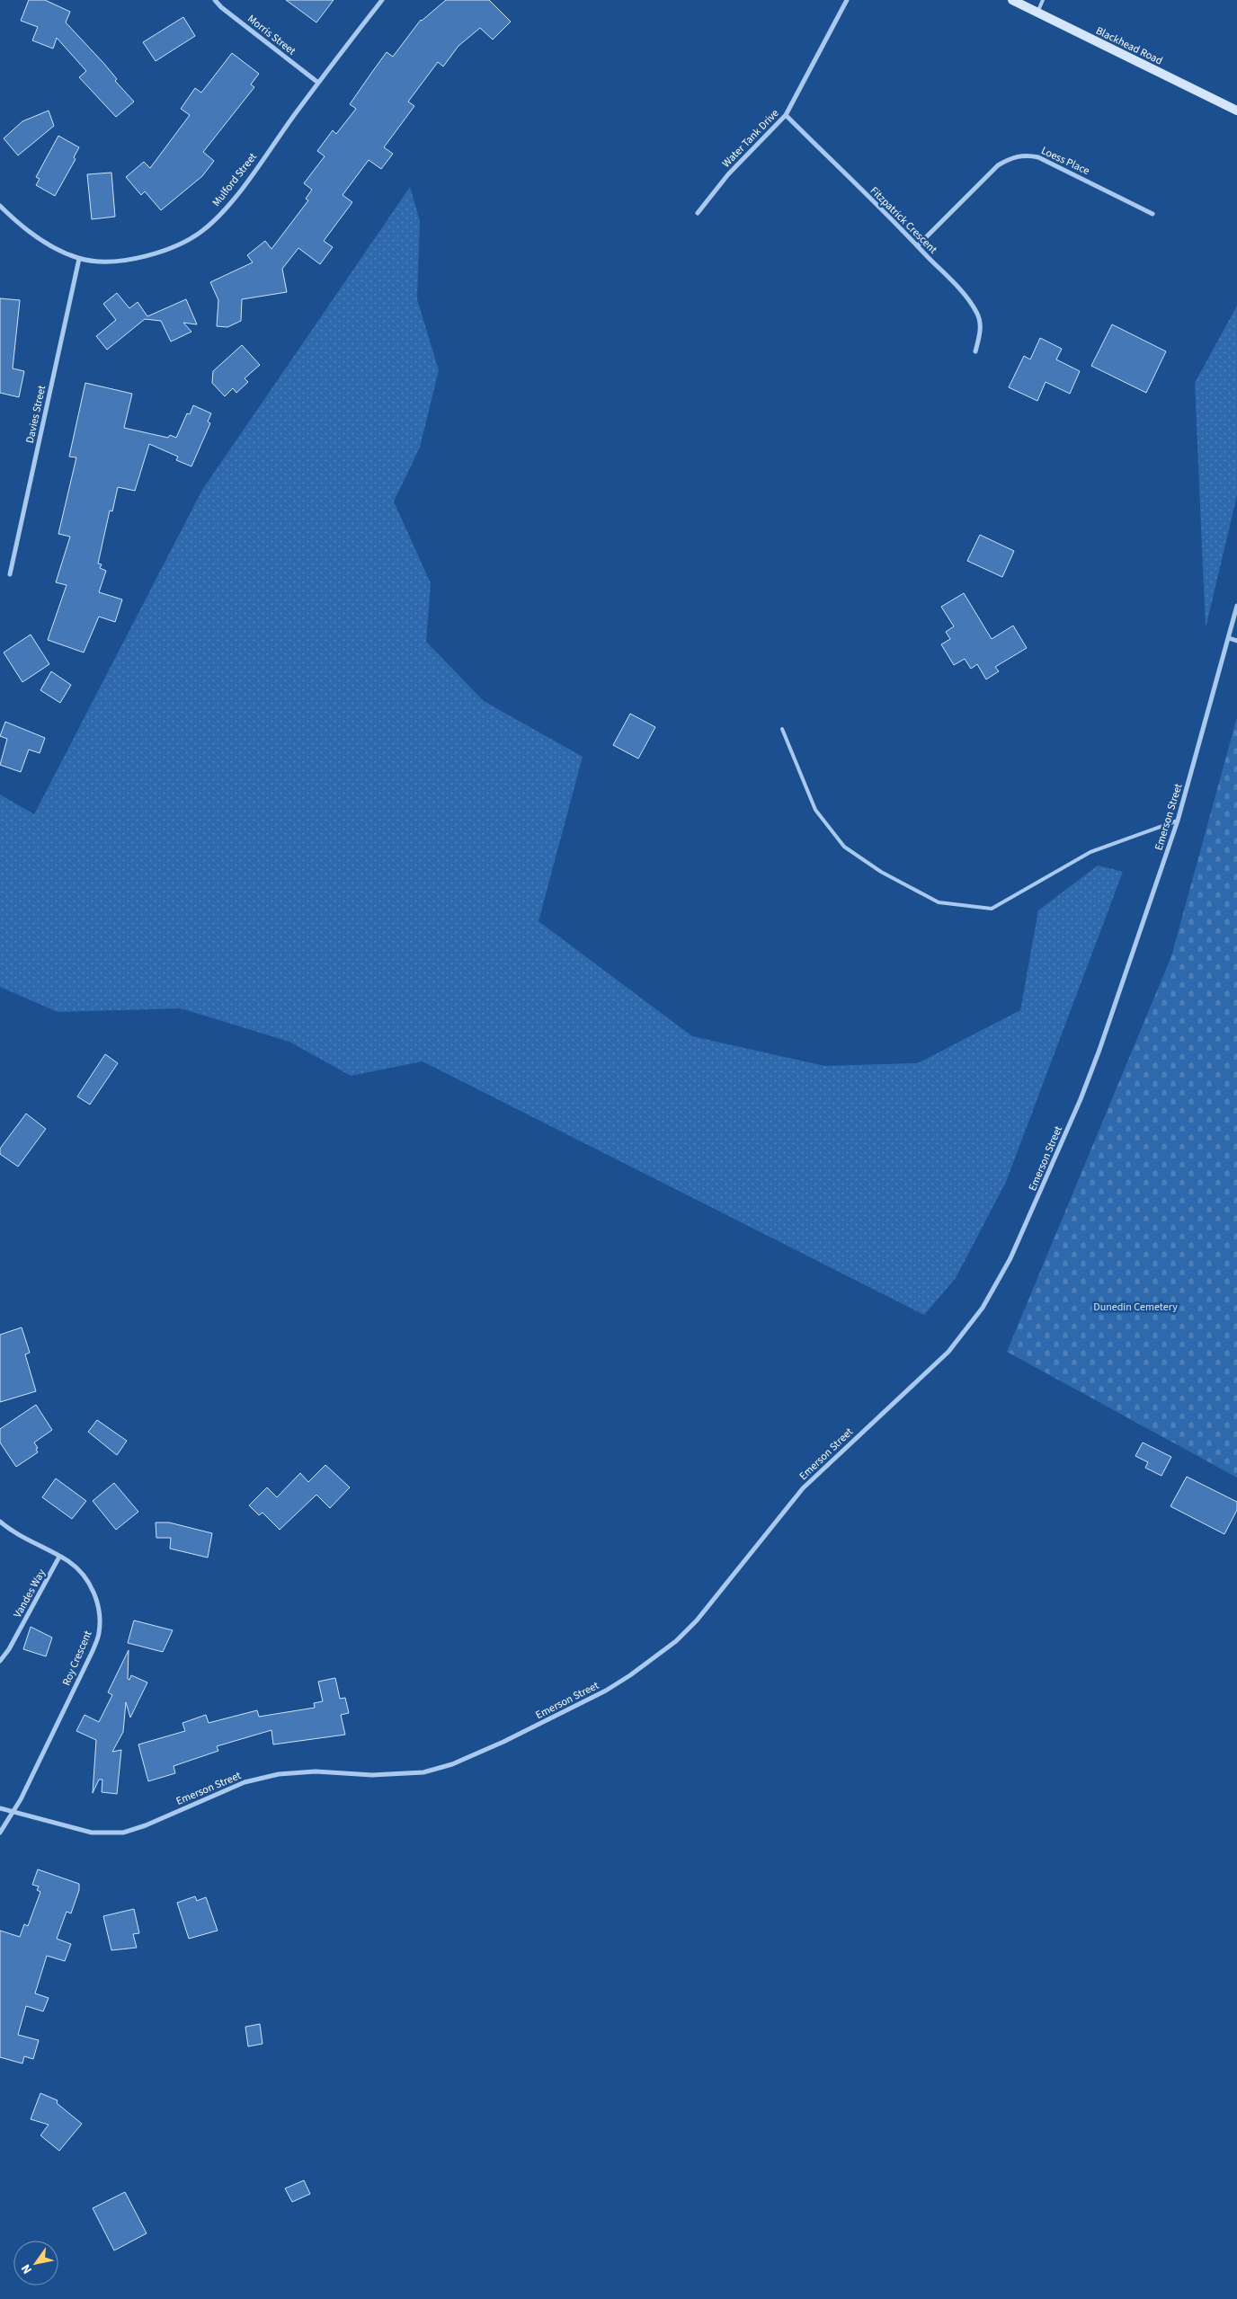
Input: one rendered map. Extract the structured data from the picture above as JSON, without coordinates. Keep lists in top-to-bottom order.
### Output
{
  "streets": {
    "main road": ["Blackhead Road"],
    "street": [
      "Morris Street",
      "Water Tank Drive",
      "Loess Place",
      "Mulford Street",
      "Fitzpatrick Crescent",
      "Davies Street",
      "Emerson Street",
      "Vandes Way",
      "Roy Crescent"
    ]
  },
  "crossings": [
    ["Morris Street", "Mulford Street"],
    ["Water Tank Drive", "Fitzpatrick Crescent"],
    ["Loess Place", "Fitzpatrick Crescent"],
    ["Mulford Street", "Davies Street"],
    ["Emerson Street", "Roy Crescent"],
    ["Vandes Way", "Roy Crescent"]
  ],
  "parks": ["Dunedin Cemetery"],
  "north": "bottom left"
}
